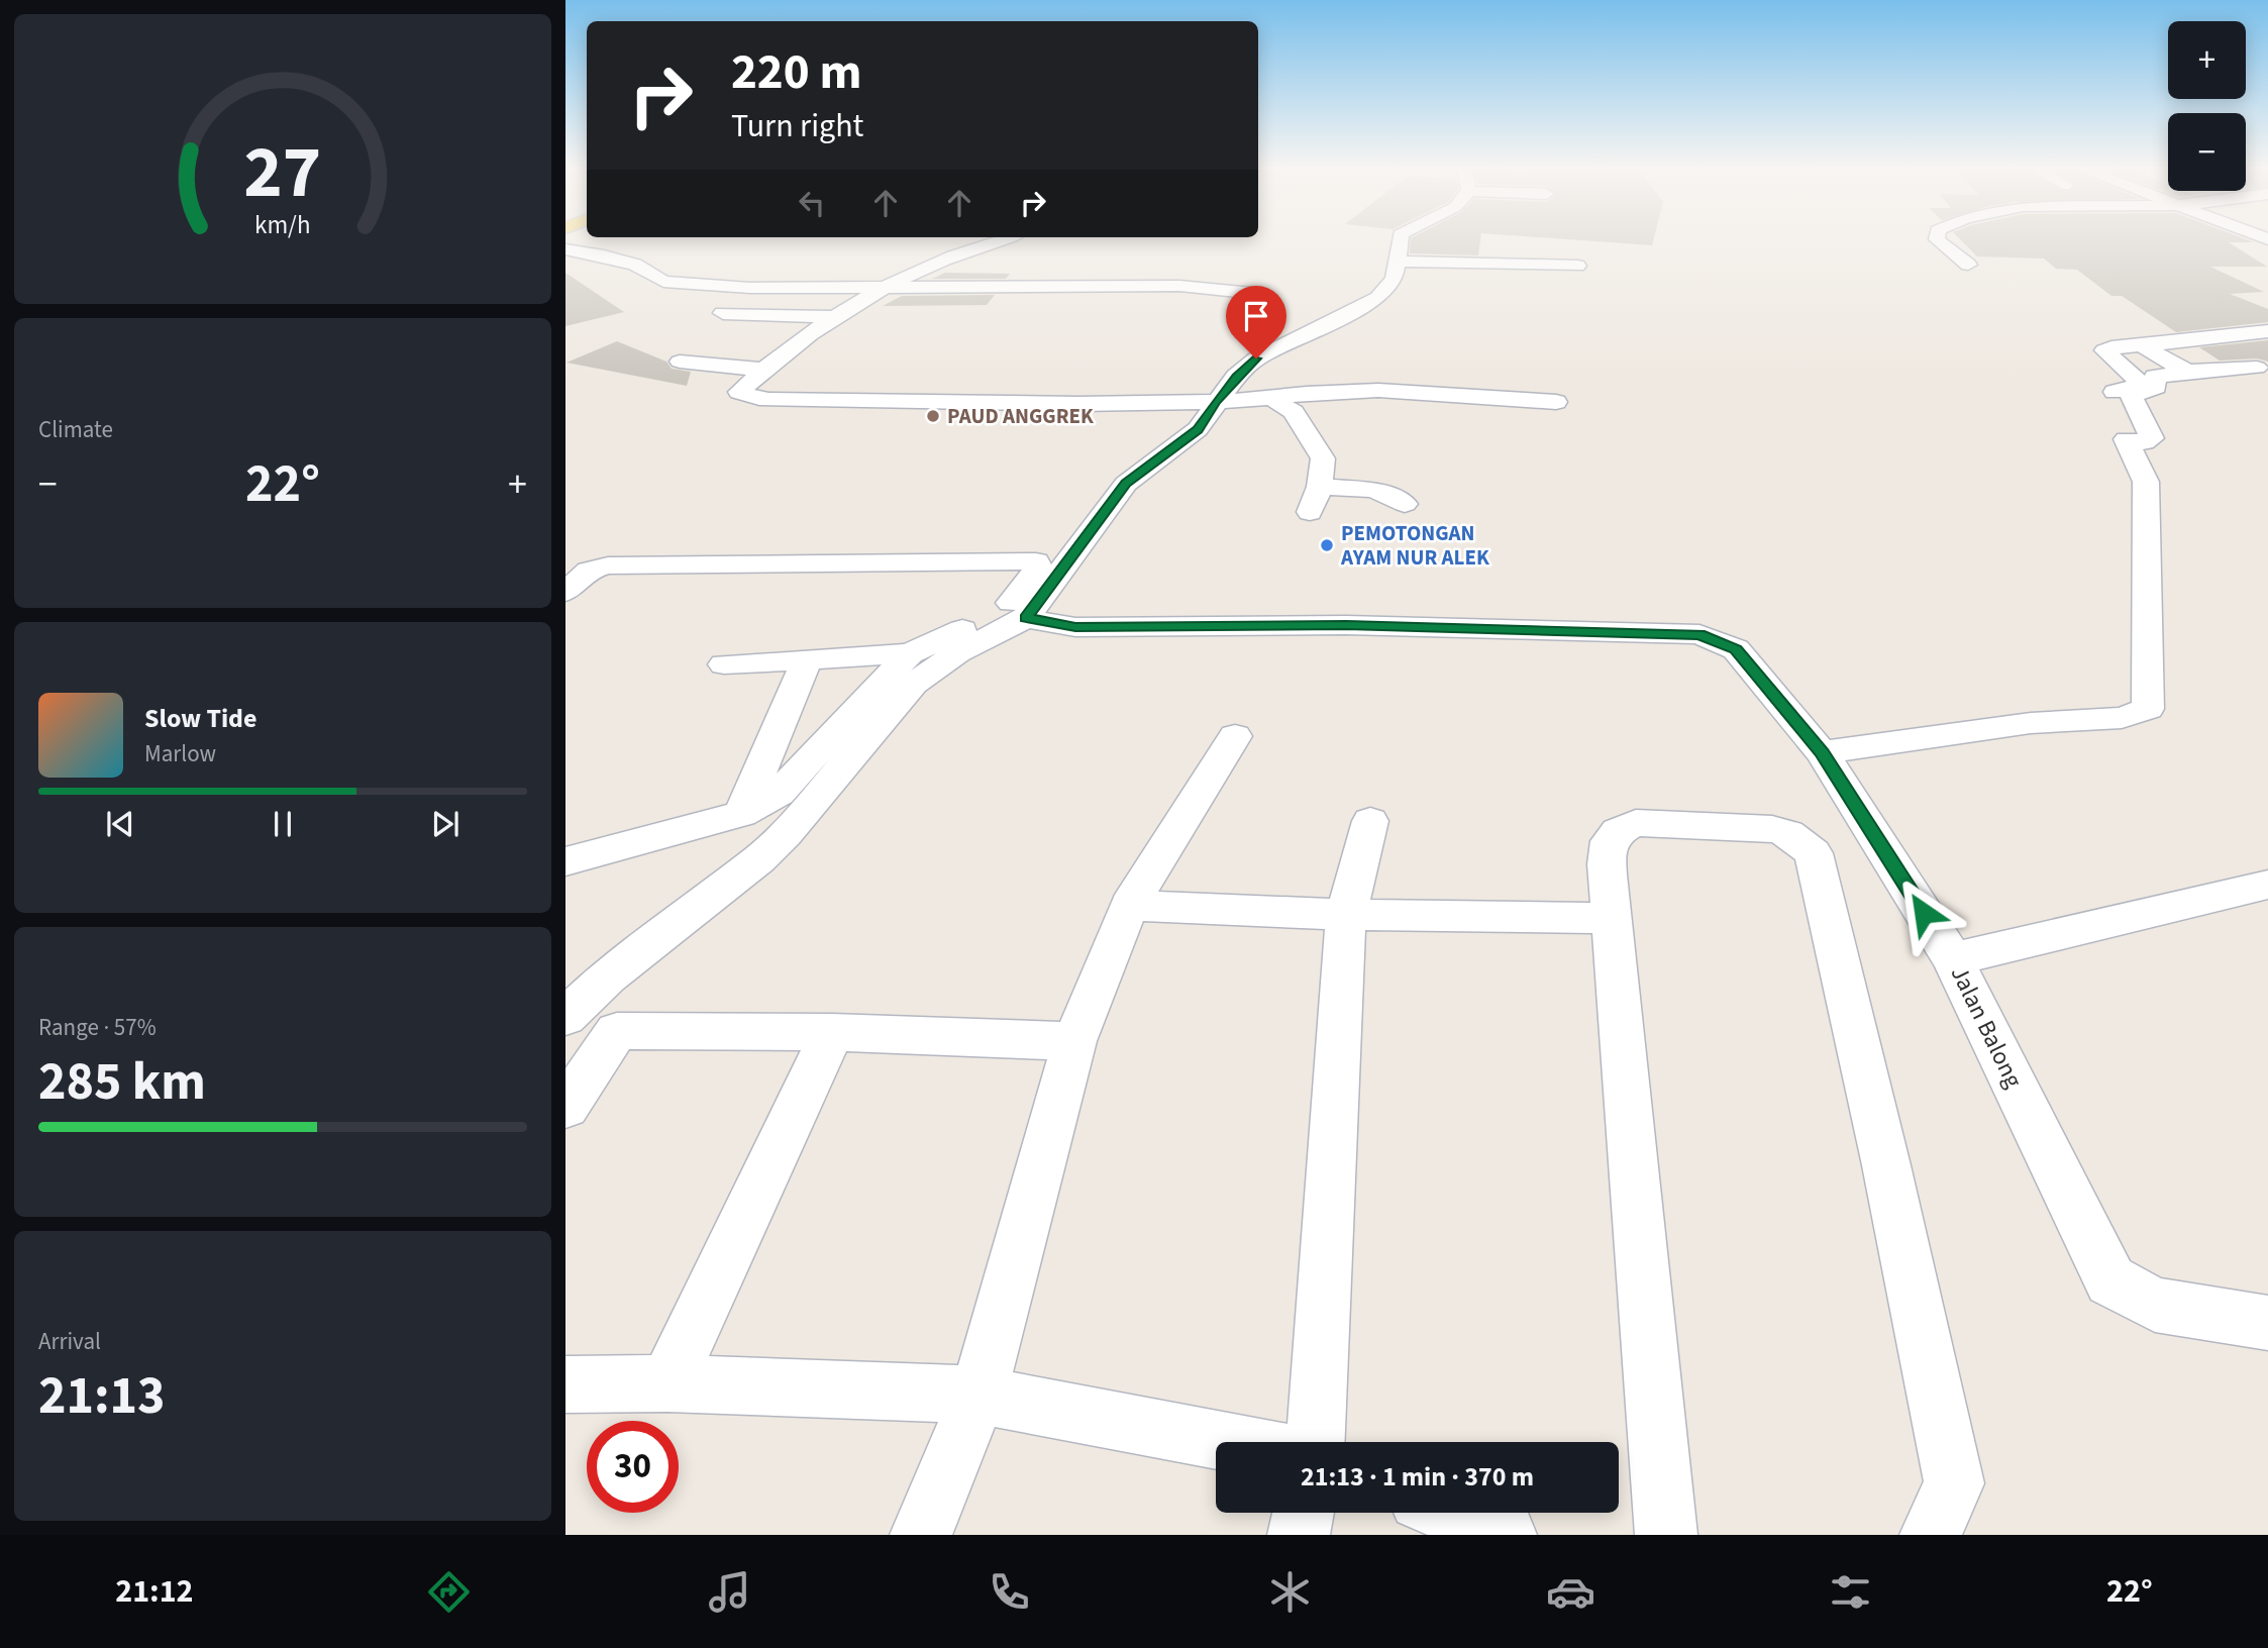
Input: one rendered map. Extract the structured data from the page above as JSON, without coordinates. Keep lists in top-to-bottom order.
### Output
{
  "streets": {
    "street": ["Jalan Balong"]
  },
  "places": ["PAUD ANGGREK", "PEMOTONGAN AYAM NUR ALEK"],
  "page": {
    "map_buttons": ["+", "−"],
    "turn": ["220 m", "Turn right"],
    "tile": [
      "Climate",
      ["Range · 57%", "285 km"],
      ["Arrival", "21:13"]
    ],
    "heat": ["−", "22°", "+"],
    "song": ["Slow Tide", "Marlow"],
    "limit": "30",
    "trip": "21:13 · 1 min · 370 m",
    "tabs": ["21:12", "22°"],
    "gauge": ["27", "km/h"]
  }
}
